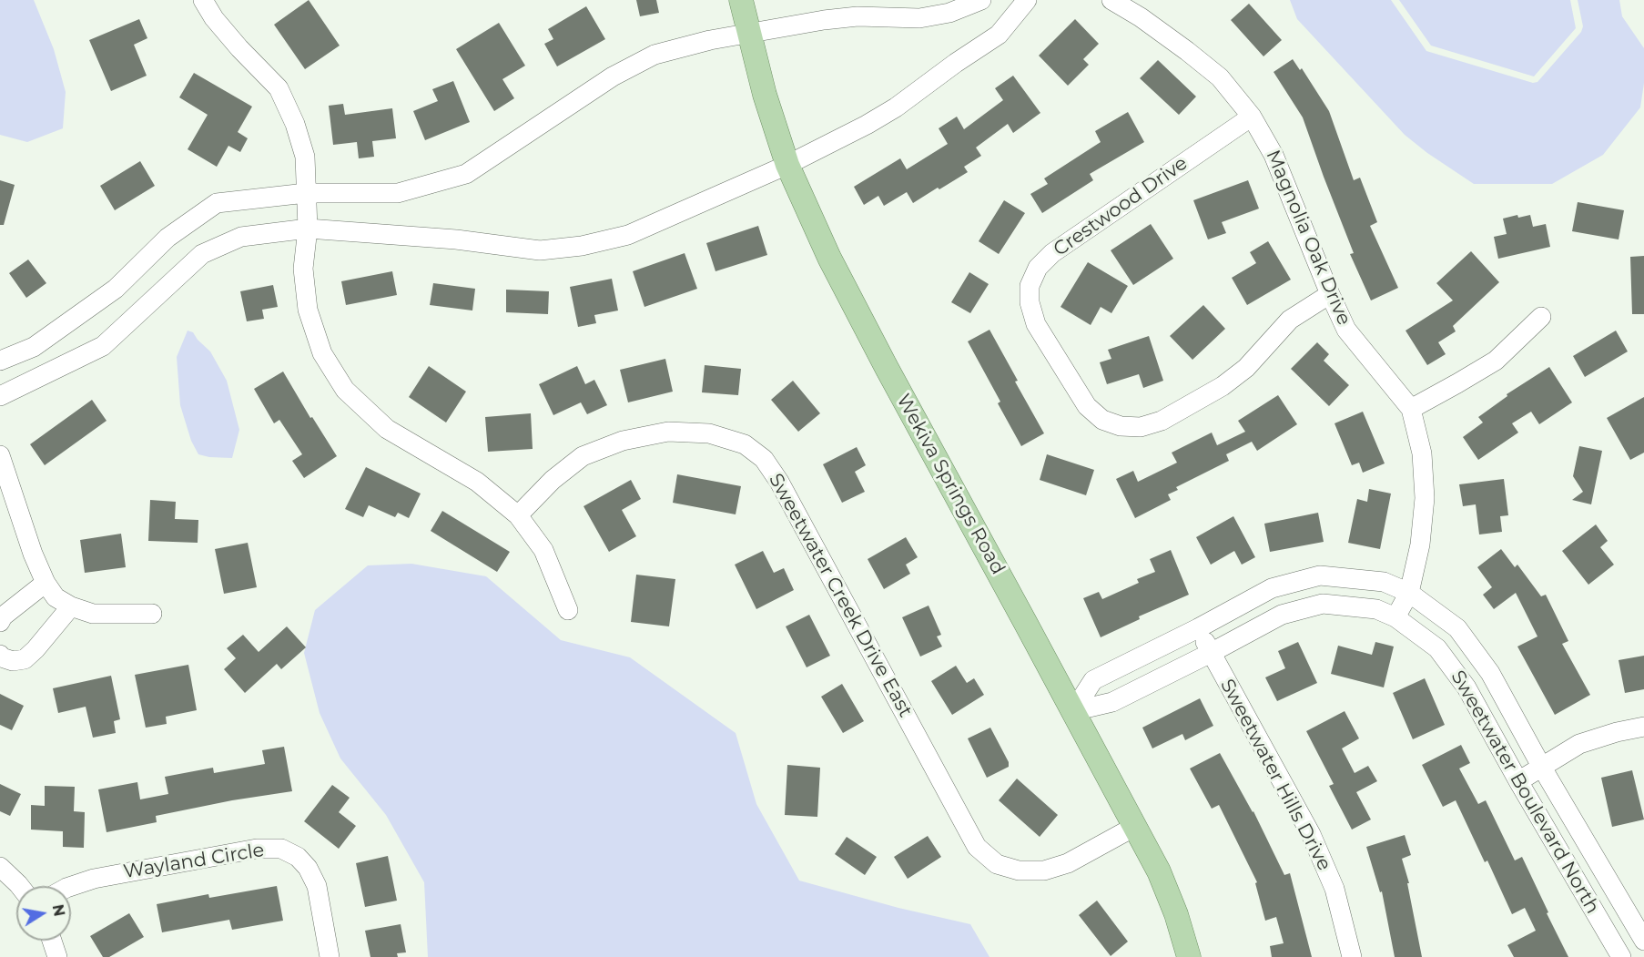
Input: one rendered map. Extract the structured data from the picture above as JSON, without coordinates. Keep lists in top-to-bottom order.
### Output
{
  "streets": {
    "main road": ["Wekiva Springs Road"],
    "street": [
      "Crestwood Drive",
      "Magnolia Oak Drive",
      "Sweetwater Creek Drive East",
      "Sweetwater Hills Drive",
      "Sweetwater Boulevard North",
      "Wayland Circle"
    ]
  },
  "crossings": [
    ["Crestwood Drive", "Magnolia Oak Drive"],
    ["Magnolia Oak Drive", "Sweetwater Boulevard North"],
    ["Wekiva Springs Road", "Sweetwater Creek Drive East"],
    ["Wekiva Springs Road", "Sweetwater Boulevard North"],
    ["Sweetwater Hills Drive", "Sweetwater Boulevard North"]
  ],
  "north": "right"
}
